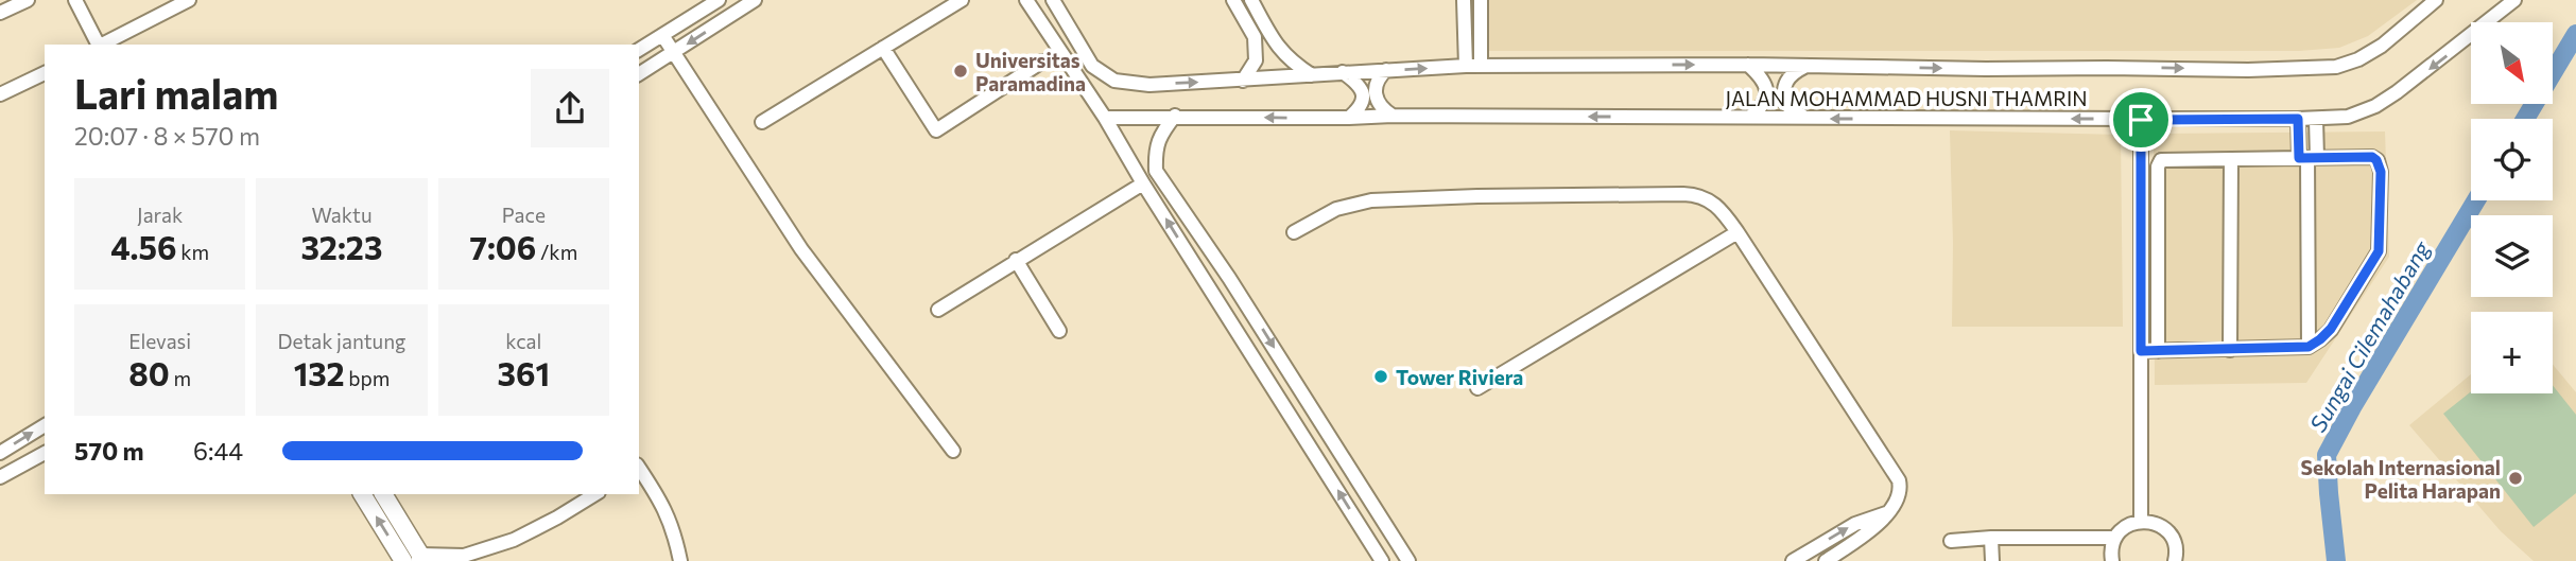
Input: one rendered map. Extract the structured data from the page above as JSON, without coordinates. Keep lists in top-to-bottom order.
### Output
{
  "streets": {
    "street": ["JALAN MOHAMMAD HUSNI THAMRIN"]
  },
  "water": ["Sungai Cilemahabang"],
  "places": ["Universitas Paramadina", "Tower Riviera", "Sekolah Internasional Pelita Harapan"],
  "north": "bottom right",
  "page": {
    "map_buttons": "+",
    "heading": ["Lari malam", "20:07 · 8 × 570 m"],
    "stats": [
      ["Jarak", "4.56 km"],
      ["Waktu", "32:23"],
      ["Pace", "7:06 /km"],
      ["Elevasi", "80 m"],
      ["Detak jantung", "132 bpm"],
      ["kcal", "361"]
    ],
    "list": [
      {
        "name": "570 m",
        "note": "6:44"
      }
    ]
  }
}
